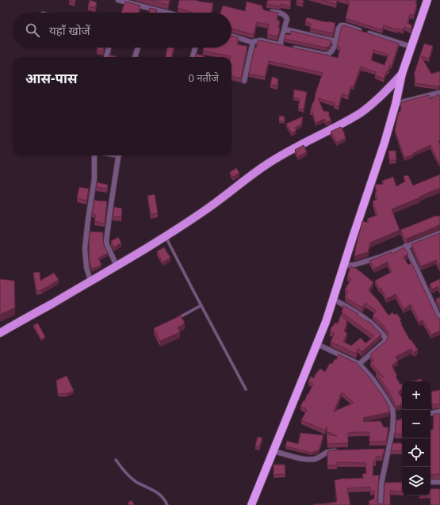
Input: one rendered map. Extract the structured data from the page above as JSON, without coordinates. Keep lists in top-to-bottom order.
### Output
{
  "page": {
    "search": "यहाँ खोजें",
    "heading": ["आस-पास", "0 नतीजे"],
    "map_buttons": ["+", "−"]
  }
}
